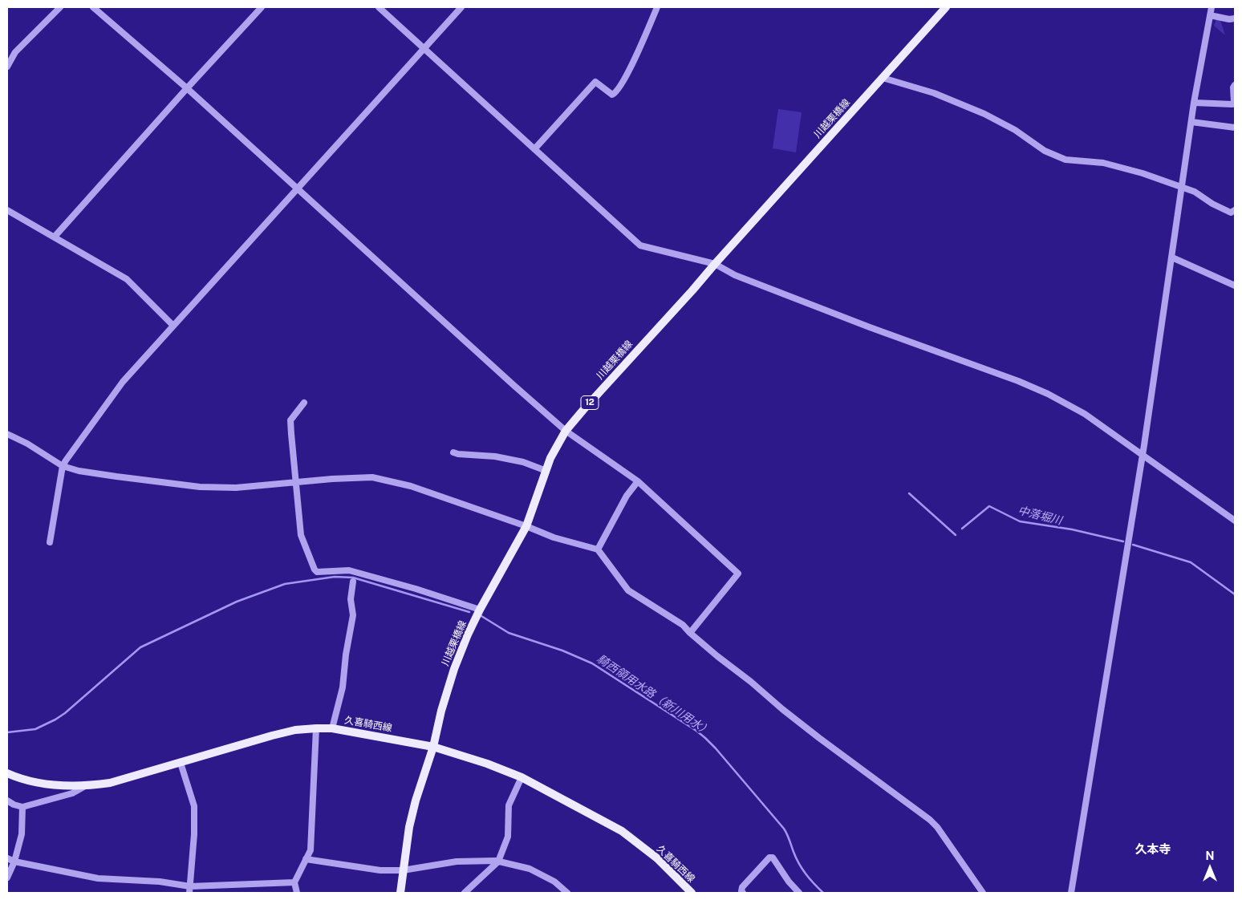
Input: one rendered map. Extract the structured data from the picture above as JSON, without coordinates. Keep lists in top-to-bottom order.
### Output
{
  "streets": {
    "main road": ["川越栗橋線", "12", "久喜騎西線"]
  },
  "crossings": [
    ["川越栗橋線", "久喜騎西線"]
  ],
  "districts": ["久本寺"],
  "water": ["中落堀川", "騎西領用水路（新川用水）"],
  "north": "top"
}
